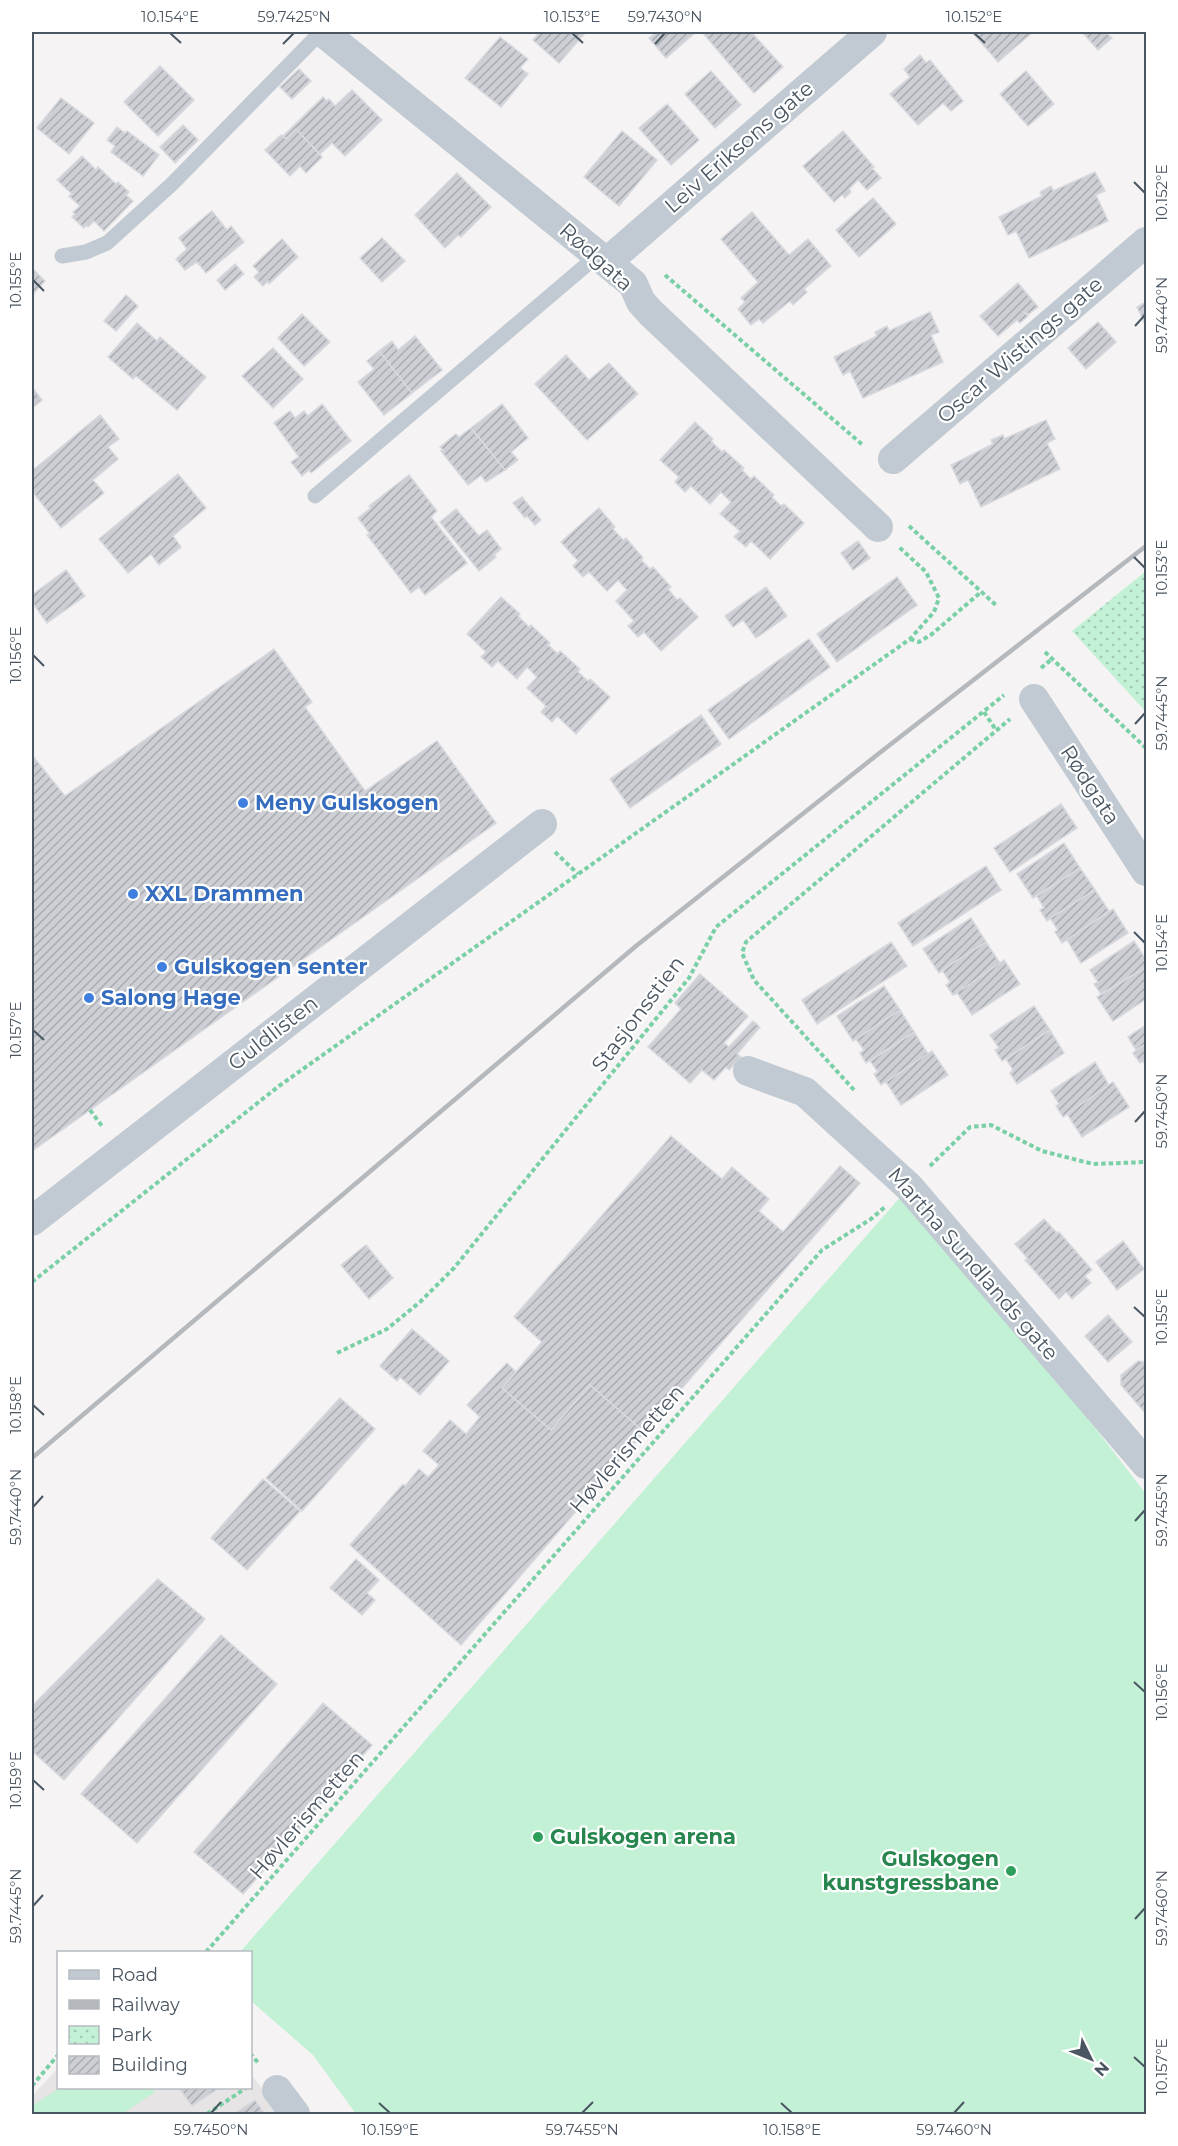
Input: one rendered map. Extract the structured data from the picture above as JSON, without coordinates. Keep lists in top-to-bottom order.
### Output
{
  "streets": {
    "street": [
      "Leiv Eriksons gate",
      "Rødgata",
      "Oscar Wistings gate",
      "Guldlisten",
      "Martha Sundlands gate"
    ],
    "path": ["Stasjonsstien", "Høvlerismetten"]
  },
  "crossings": [
    ["Leiv Eriksons gate", "Rødgata"],
    ["Martha Sundlands gate", "Høvlerismetten"]
  ],
  "places": [
    "Meny Gulskogen",
    "XXL Drammen",
    "Gulskogen senter",
    "Salong Hage",
    "Gulskogen arena",
    "Gulskogen kunstgressbane"
  ],
  "legend": [
    "Road",
    "Railway",
    "Park",
    "Building"
  ],
  "north": "bottom right",
  "coordinates": [
    "10.154°E",
    "59.7425°N",
    "10.153°E",
    "59.7430°N",
    "10.152°E",
    "10.155°E",
    "59.7440°N",
    "10.156°E",
    "59.7445°N",
    "10.157°E",
    "59.7450°N",
    "10.158°E",
    "59.7455°N",
    "10.159°E",
    "59.7460°N"
  ]
}
